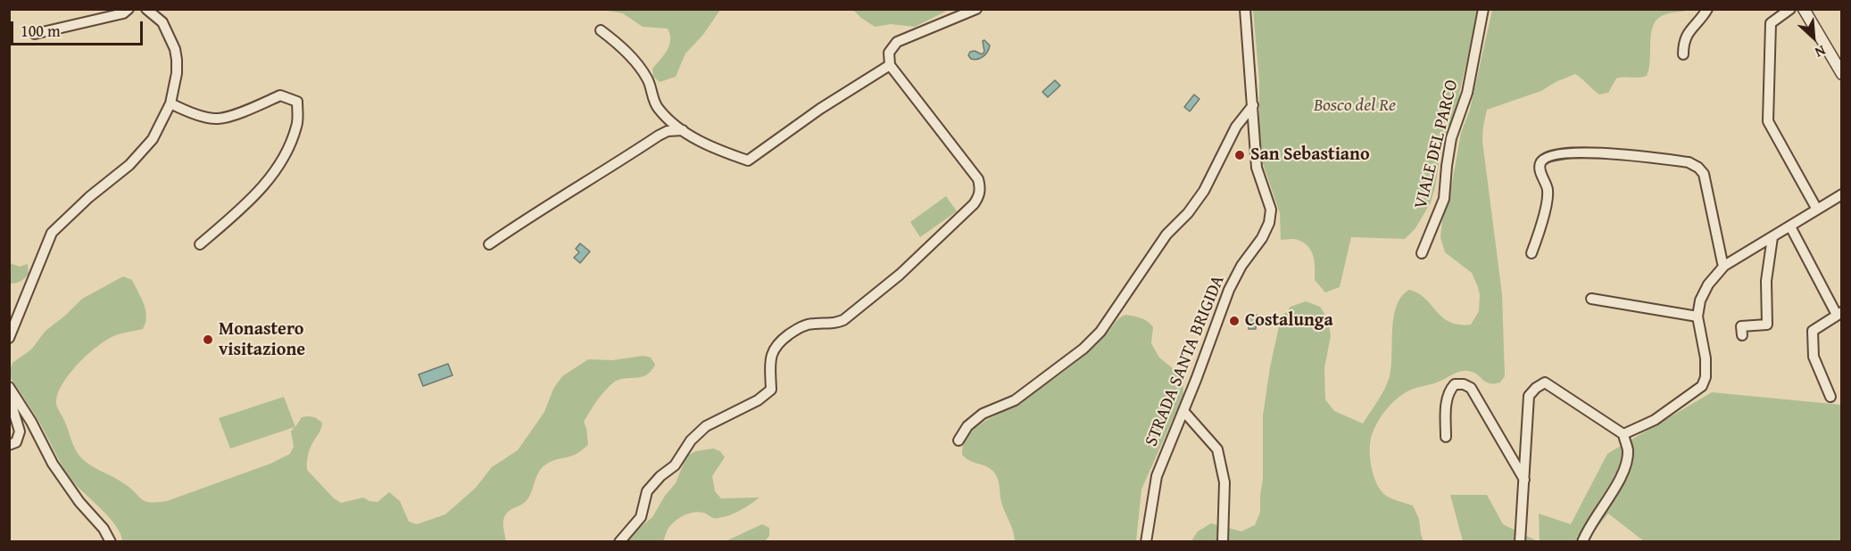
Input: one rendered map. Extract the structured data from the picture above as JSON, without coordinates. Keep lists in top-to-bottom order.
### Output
{
  "streets": {
    "street": ["VIALE DEL PARCO", "STRADA SANTA BRIGIDA"]
  },
  "parks": ["Bosco del Re"],
  "places": ["San Sebastiano", "Costalunga", "Monastero visitazione"],
  "scale_bar": "100 m",
  "north": "bottom right"
}
